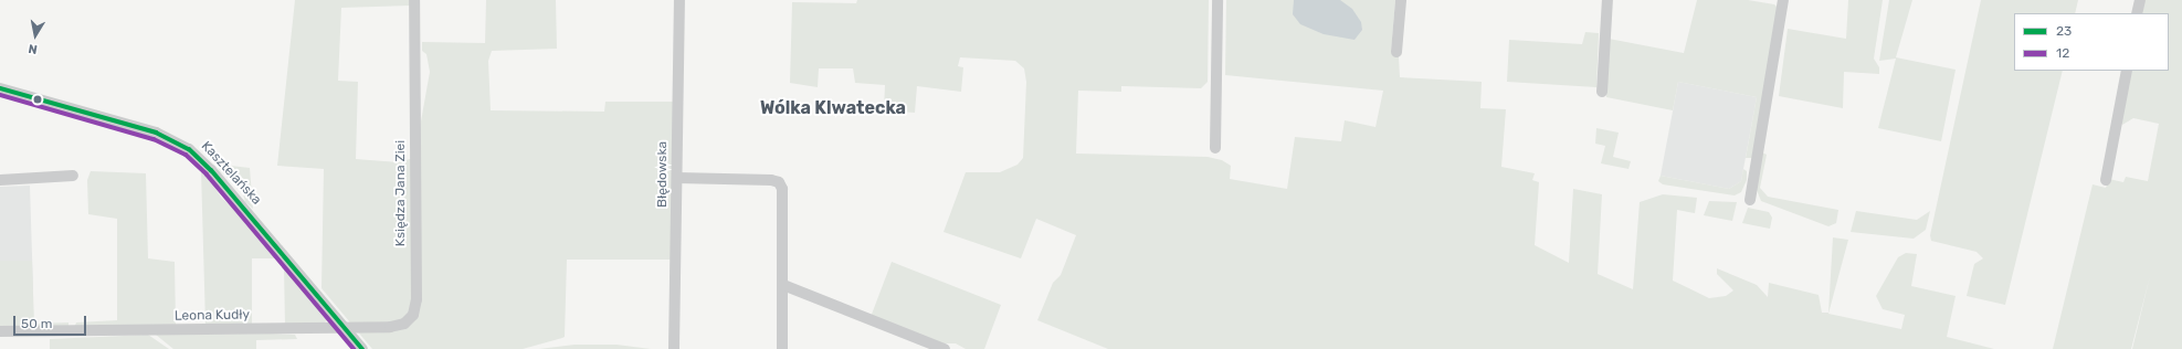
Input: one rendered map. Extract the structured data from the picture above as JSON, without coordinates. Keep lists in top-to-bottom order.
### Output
{
  "streets": {
    "street": [
      "Kasztelańska",
      "Błędowska",
      "Księdza Jana Ziei",
      "Leona Kudły"
    ]
  },
  "crossings": [
    ["Kasztelańska", "Księdza Jana Ziei"],
    ["Kasztelańska", "Leona Kudły"],
    ["Księdza Jana Ziei", "Leona Kudły"]
  ],
  "districts": ["Wólka Klwatecka"],
  "lines": ["transit line 23", "transit line 12"],
  "legend": ["23", "12"],
  "scale_bar": "50 m",
  "north": "bottom"
}
